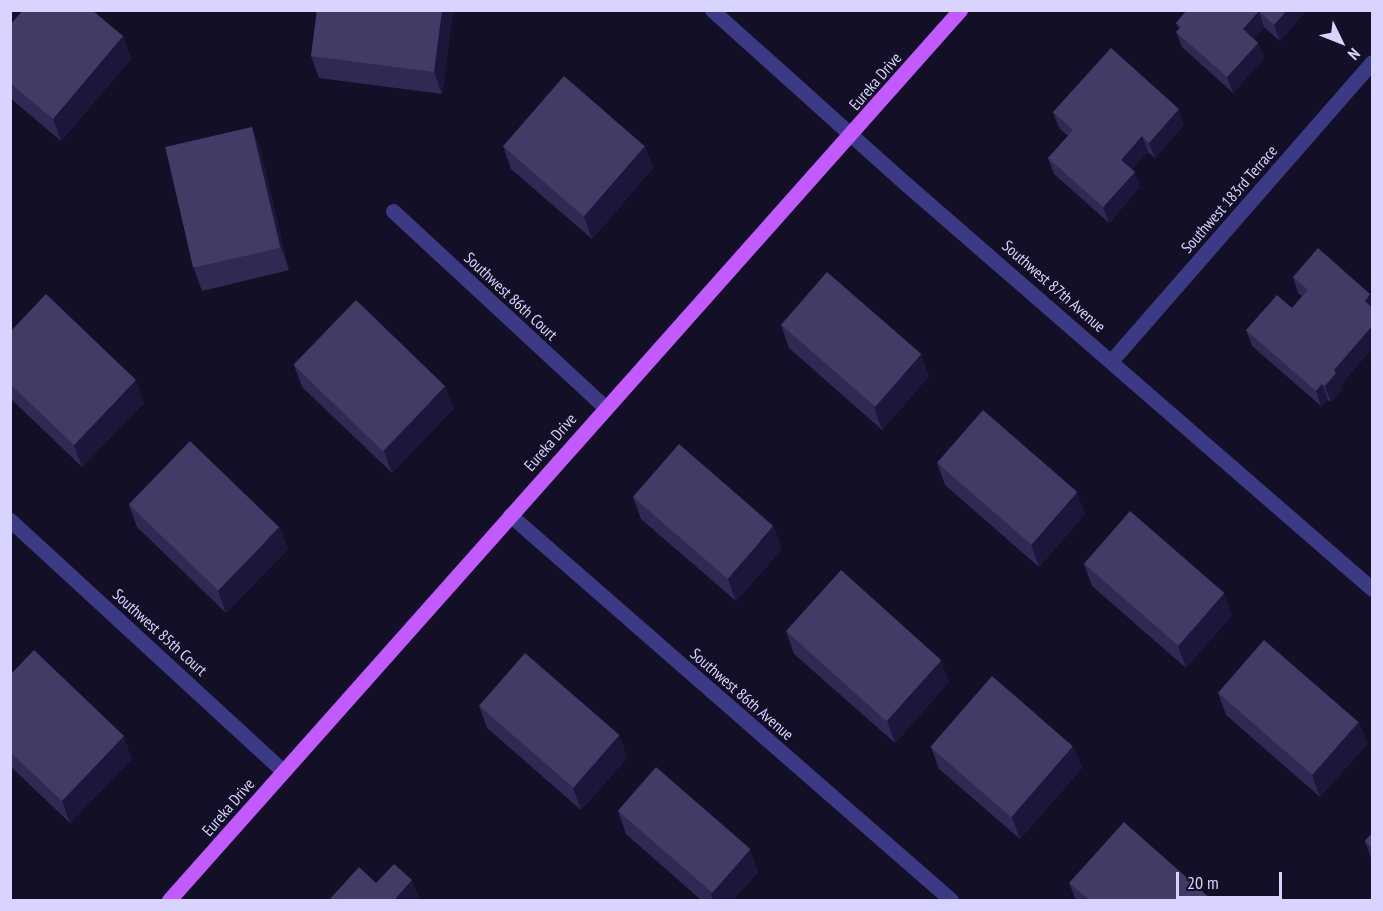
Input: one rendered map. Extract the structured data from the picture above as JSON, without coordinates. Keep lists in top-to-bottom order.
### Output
{
  "streets": {
    "main road": ["Eureka Drive"],
    "street": [
      "Southwest 183rd Terrace",
      "Southwest 87th Avenue",
      "Southwest 86th Court",
      "Southwest 85th Court",
      "Southwest 86th Avenue"
    ]
  },
  "crossings": [
    ["Eureka Drive", "Southwest 87th Avenue"],
    ["Eureka Drive", "Southwest 86th Court"],
    ["Eureka Drive", "Southwest 85th Court"],
    ["Eureka Drive", "Southwest 86th Avenue"],
    ["Southwest 183rd Terrace", "Southwest 87th Avenue"]
  ],
  "scale_bar": "20 m",
  "north": "bottom right"
}
